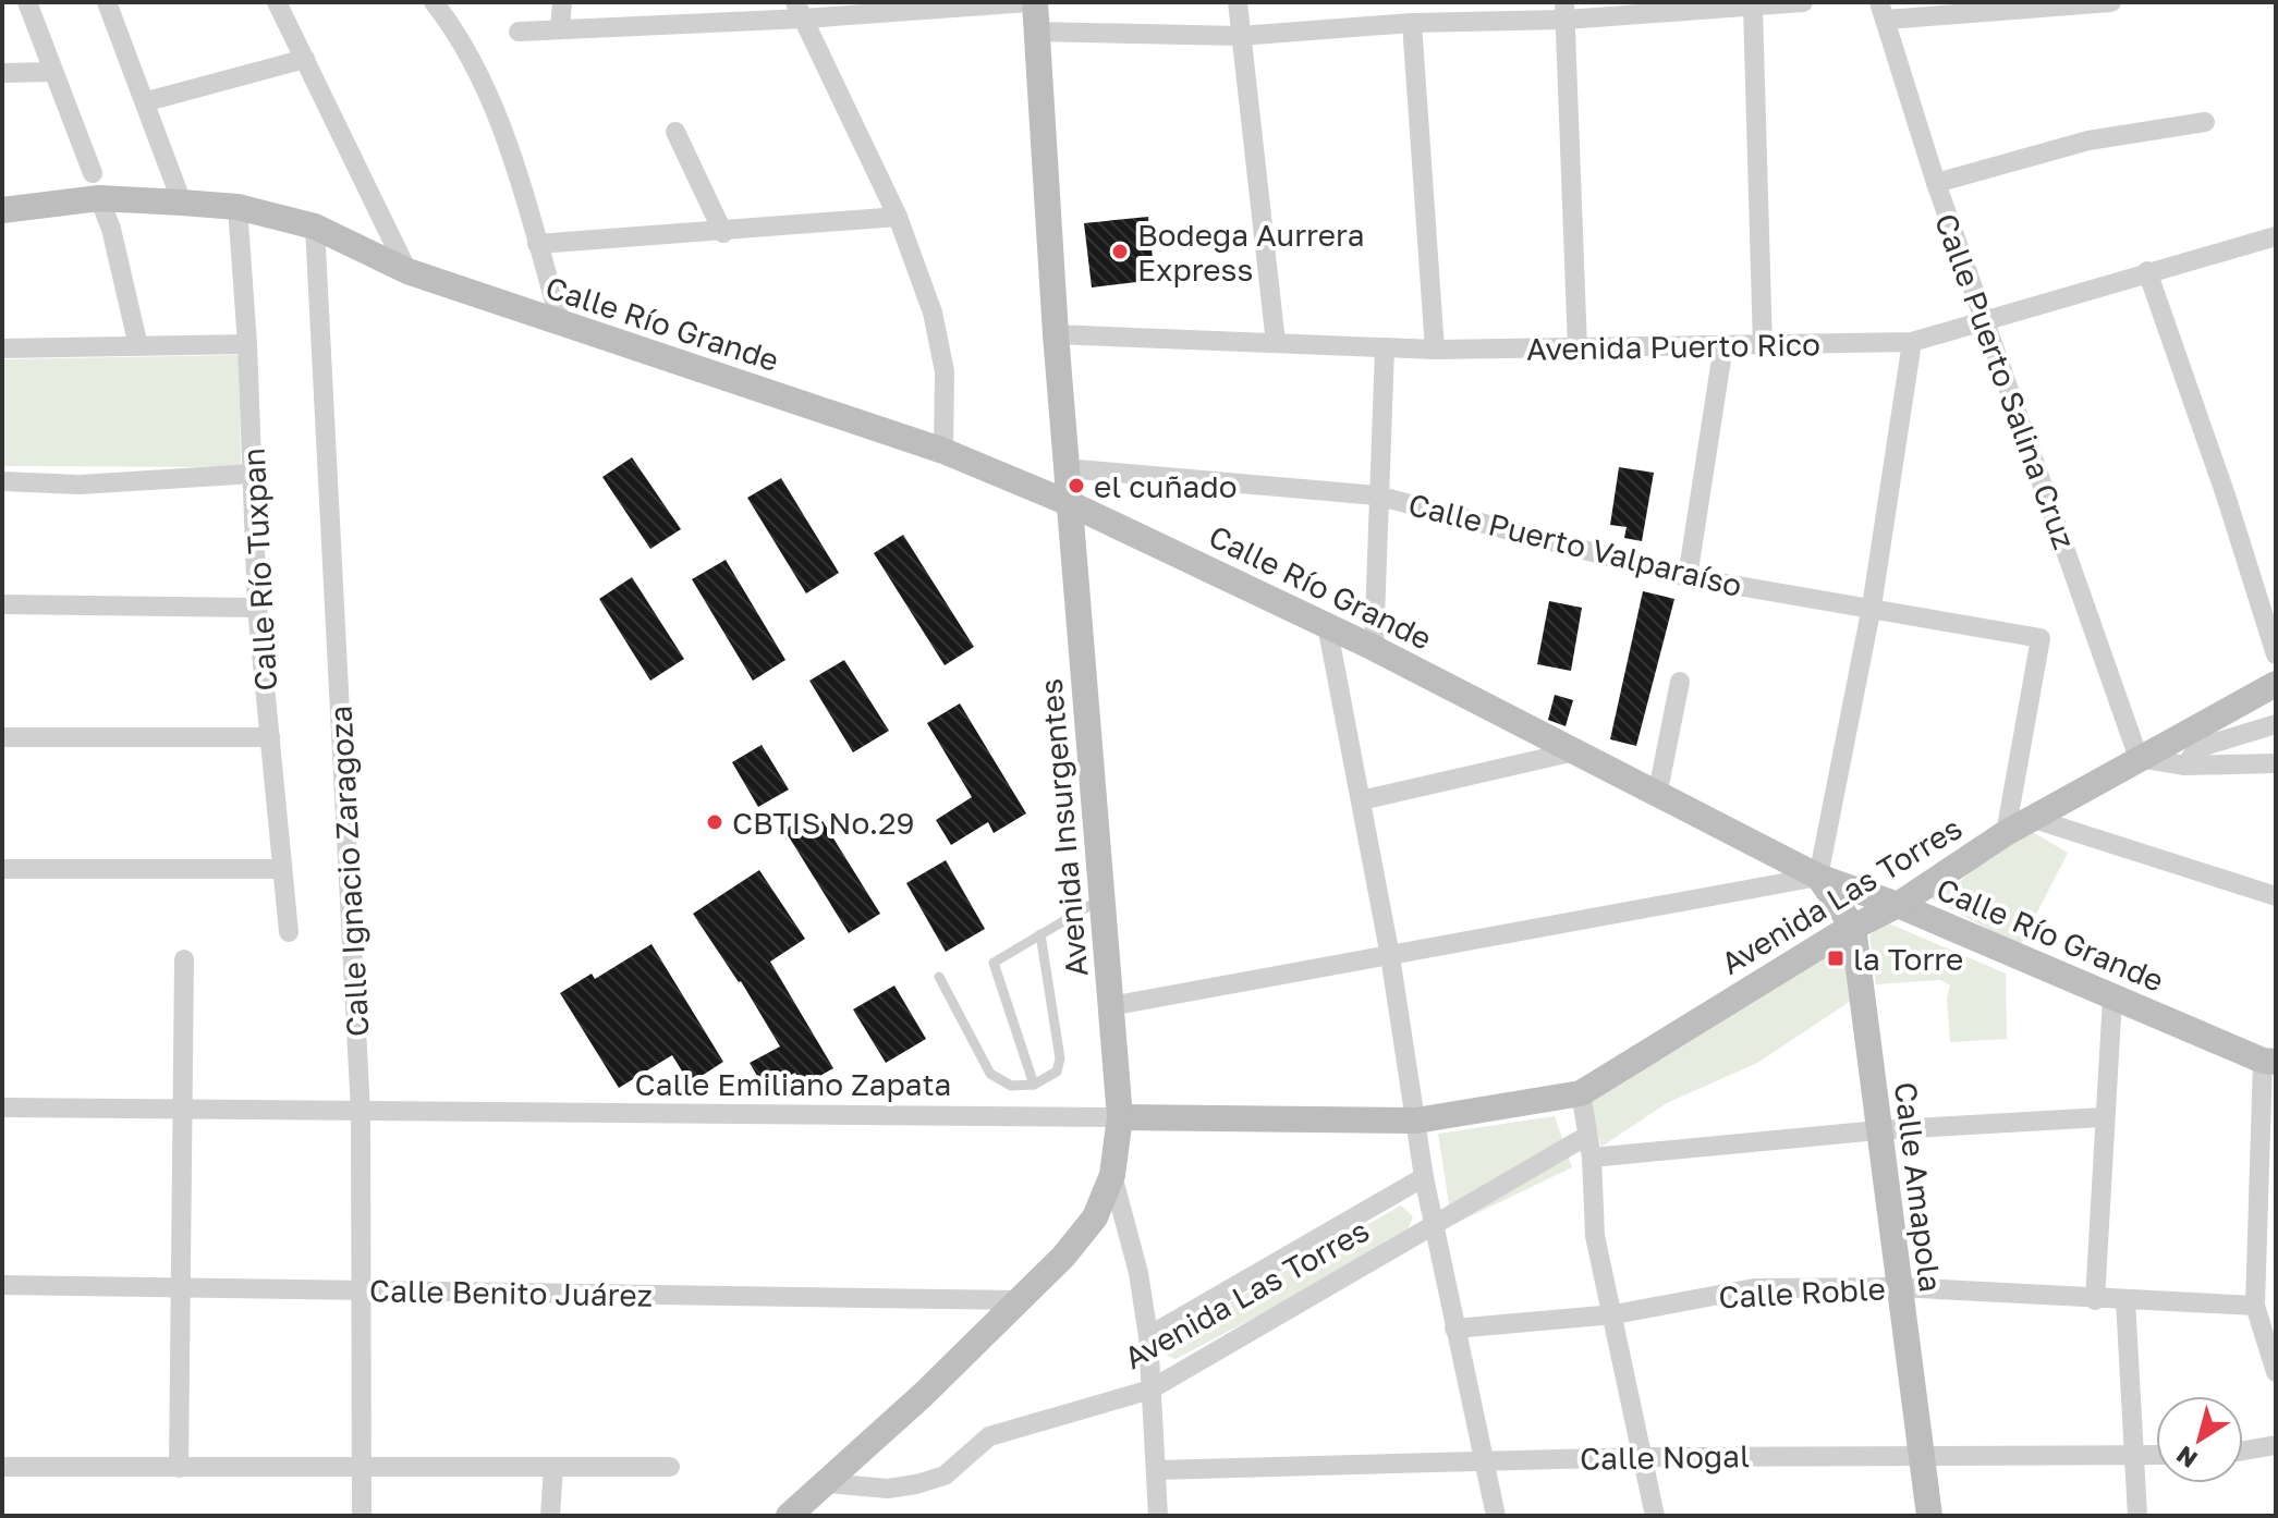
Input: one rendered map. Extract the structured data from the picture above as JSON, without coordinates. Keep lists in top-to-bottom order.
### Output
{
  "streets": {
    "street": [
      "Calle Río Grande",
      "Avenida Puerto Rico",
      "Calle Puerto Salina Cruz",
      "Calle Puerto Valparaíso",
      "Calle Río Tuxpan",
      "Avenida Insurgentes",
      "Calle Ignacio Zaragoza",
      "Avenida Las Torres",
      "Calle Emiliano Zapata",
      "Calle Amapola",
      "Calle Benito Juárez",
      "Calle Roble",
      "Calle Nogal"
    ]
  },
  "crossings": [
    ["Calle Río Grande", "Calle Río Tuxpan"],
    ["Calle Río Grande", "Avenida Insurgentes"],
    ["Calle Río Grande", "Calle Ignacio Zaragoza"],
    ["Calle Río Grande", "Avenida Las Torres"],
    ["Calle Río Grande", "Calle Amapola"],
    ["Avenida Puerto Rico", "Calle Puerto Salina Cruz"],
    ["Avenida Puerto Rico", "Avenida Insurgentes"],
    ["Calle Puerto Salina Cruz", "Avenida Las Torres"],
    ["Calle Puerto Valparaíso", "Avenida Insurgentes"],
    ["Calle Puerto Valparaíso", "Avenida Las Torres"],
    ["Avenida Insurgentes", "Avenida Las Torres"],
    ["Avenida Insurgentes", "Calle Emiliano Zapata"],
    ["Avenida Insurgentes", "Calle Benito Juárez"],
    ["Calle Ignacio Zaragoza", "Calle Emiliano Zapata"],
    ["Calle Ignacio Zaragoza", "Calle Benito Juárez"],
    ["Avenida Las Torres", "Calle Emiliano Zapata"],
    ["Avenida Las Torres", "Calle Amapola"],
    ["Calle Amapola", "Calle Roble"],
    ["Calle Amapola", "Calle Nogal"]
  ],
  "places": {
    "other": ["Bodega Aurrera Express", "el cuñado", "CBTIS No.29"],
    "transit": ["la Torre"]
  },
  "north": "bottom left"
}
